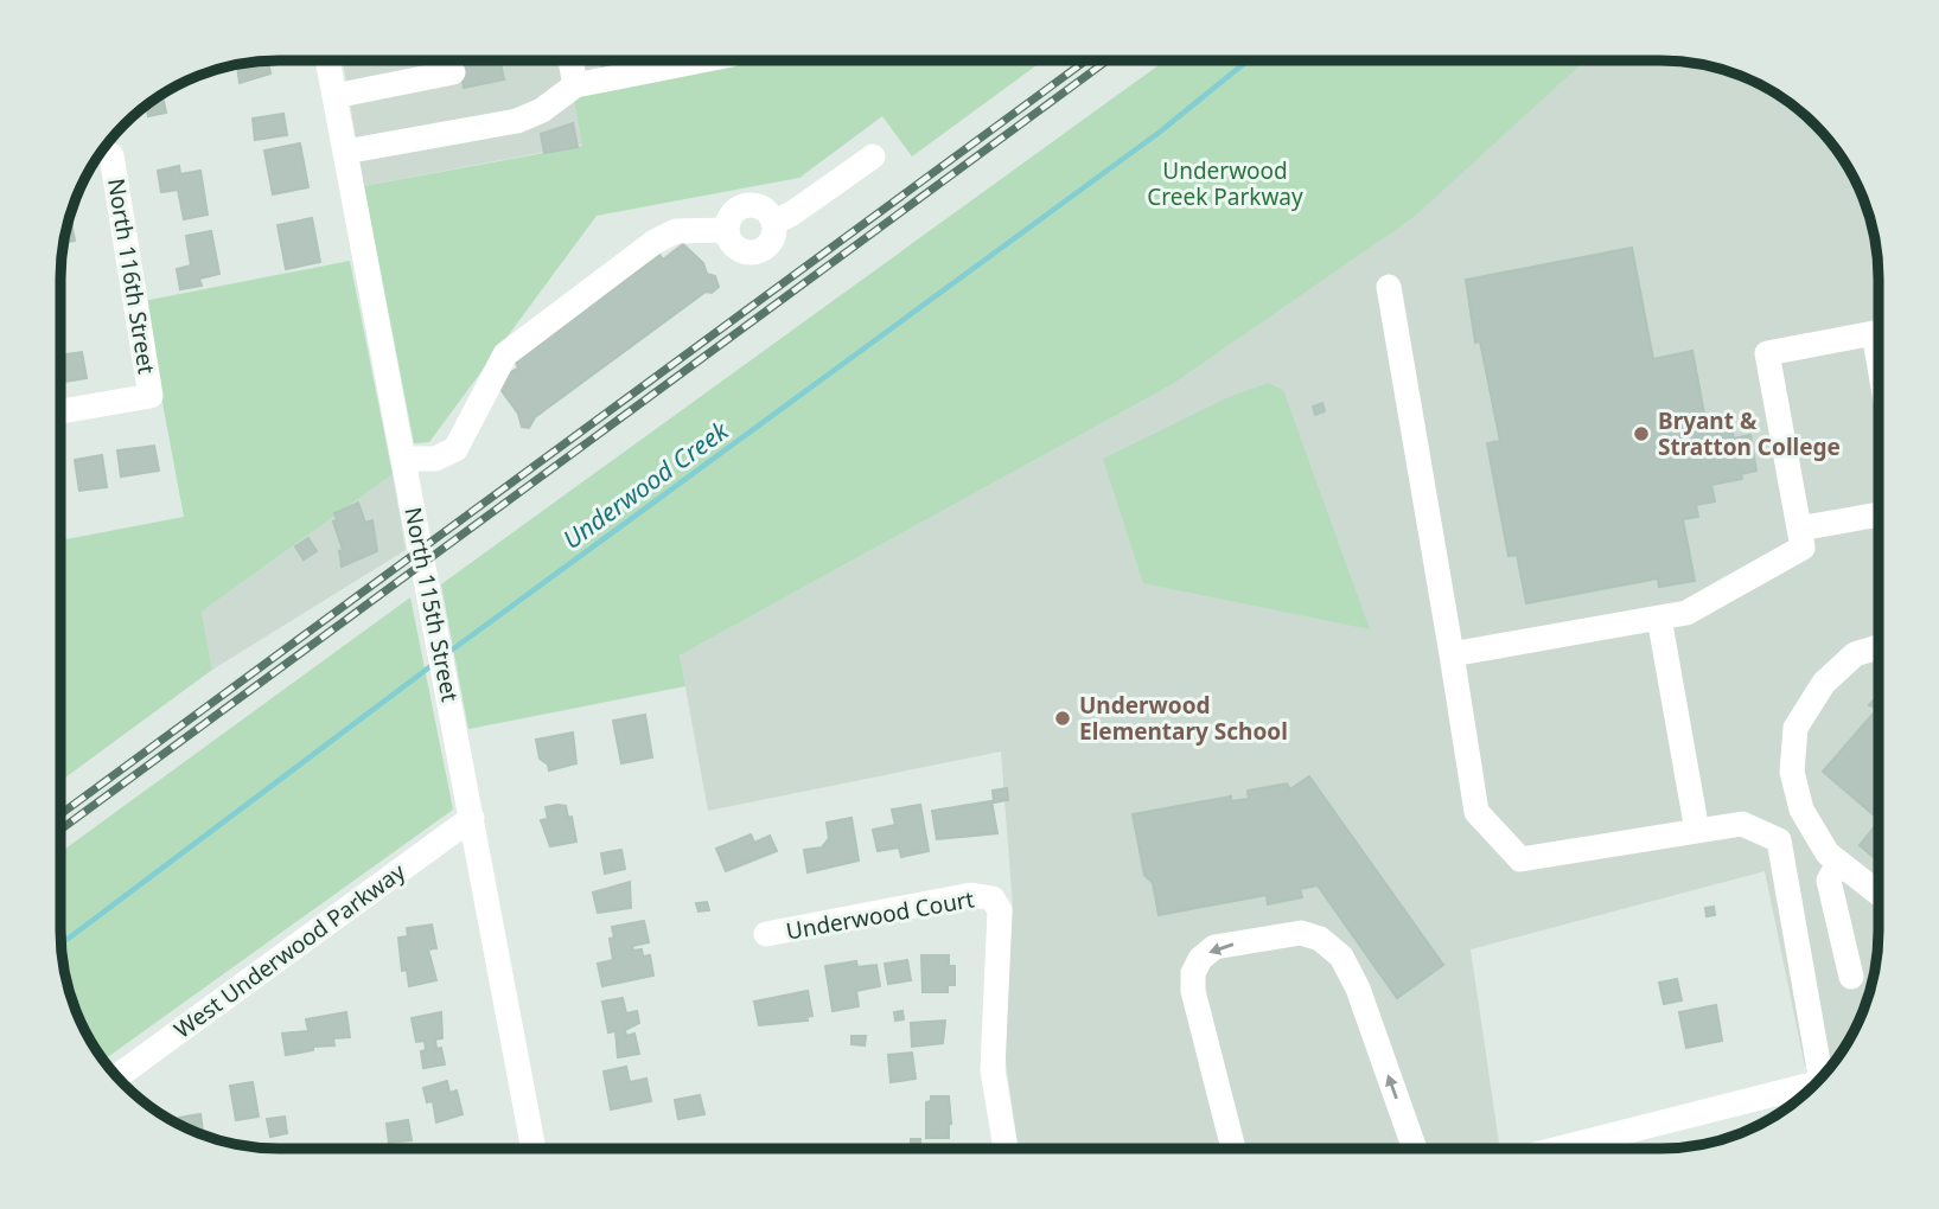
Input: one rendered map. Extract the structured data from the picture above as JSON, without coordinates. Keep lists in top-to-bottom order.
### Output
{
  "streets": {
    "street": [
      "North 116th Street",
      "North 115th Street",
      "Underwood Court",
      "West Underwood Parkway"
    ]
  },
  "crossings": [
    ["North 115th Street", "West Underwood Parkway"]
  ],
  "water": ["Underwood Creek"],
  "parks": ["Underwood Creek Parkway"],
  "places": ["Bryant & Stratton College", "Underwood Elementary School"]
}
